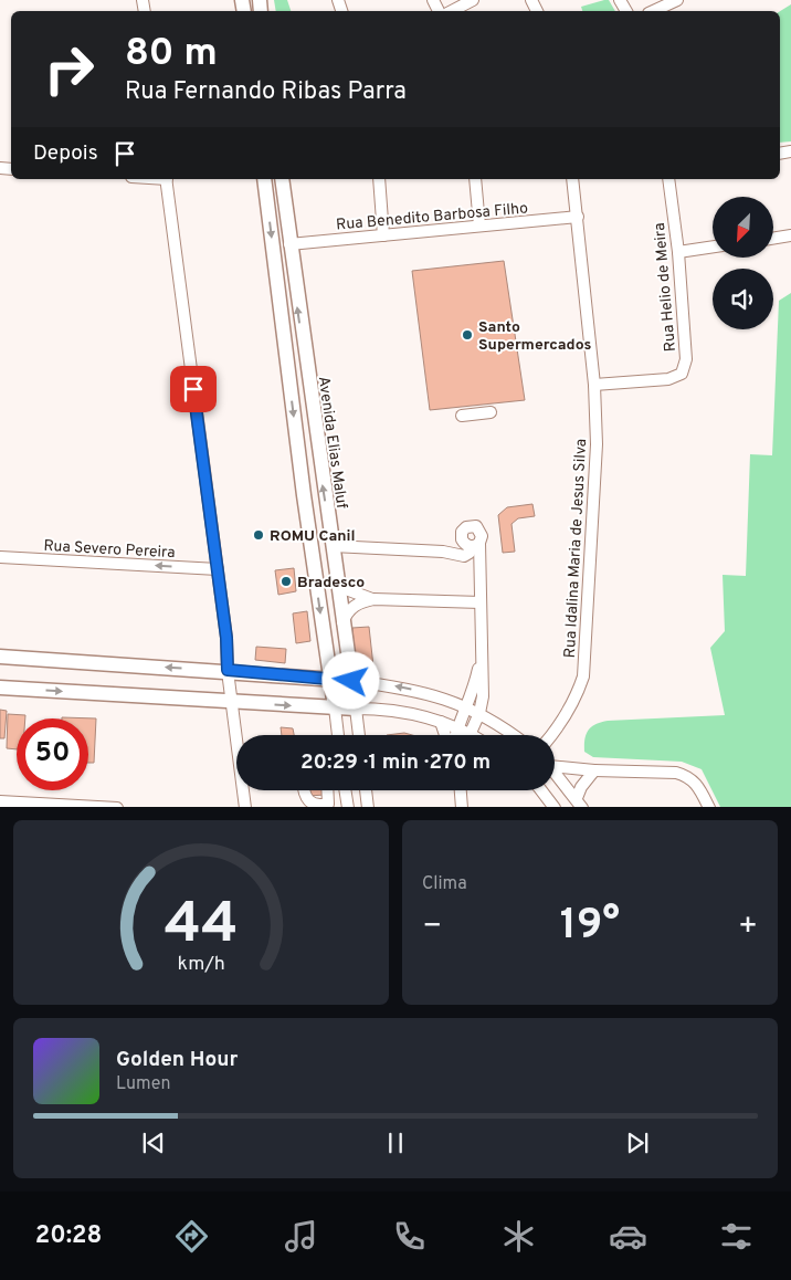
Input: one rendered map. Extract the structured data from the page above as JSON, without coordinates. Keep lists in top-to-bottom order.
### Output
{
  "streets": {
    "main road": ["Avenida Elias Maluf"],
    "street": [
      "Rua Benedito Barbosa Filho",
      "Rua Helio de Meira",
      "Rua Severo Pereira",
      "Rua Idalina Maria de Jesus Silva"
    ]
  },
  "crossings": [
    ["Rua Benedito Barbosa Filho", "Avenida Elias Maluf"],
    ["Rua Benedito Barbosa Filho", "Rua Idalina Maria de Jesus Silva"],
    ["Rua Helio de Meira", "Rua Idalina Maria de Jesus Silva"]
  ],
  "one_way": ["Rua Severo Pereira"],
  "places": ["Santo Supermercados", "ROMU Canil", "Bradesco"],
  "north": "bottom left",
  "page": {
    "turn": ["80 m", "Rua Fernando Ribas Parra"],
    "then": "Depois",
    "limit": "50",
    "trip": "20:29 · 1 min · 270 m",
    "tile": "Clima",
    "heat": ["−", "19°", "+"],
    "song": ["Golden Hour", "Lumen"],
    "tabs": "20:28",
    "gauge": ["44", "km/h"]
  }
}
